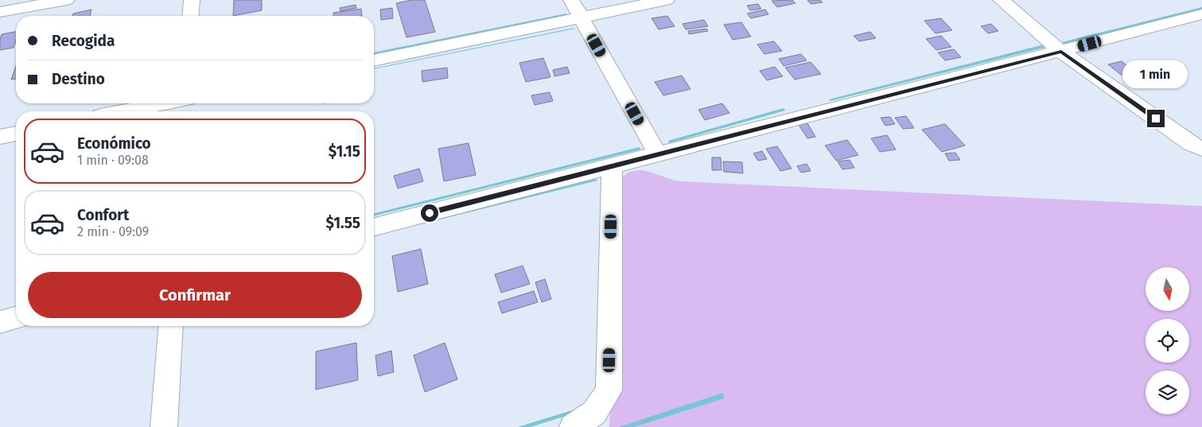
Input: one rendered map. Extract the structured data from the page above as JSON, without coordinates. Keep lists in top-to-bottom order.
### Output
{
  "north": "bottom",
  "page": {
    "banner": ["Recogida", "Destino"],
    "bubble": "1 min",
    "list": [
      {
        "name": "Económico",
        "note": "1 min · 09:08",
        "value": "$1.15"
      },
      {
        "name": "Confort",
        "note": "2 min · 09:09",
        "value": "$1.55"
      }
    ],
    "buttons": "Confirmar"
  }
}
